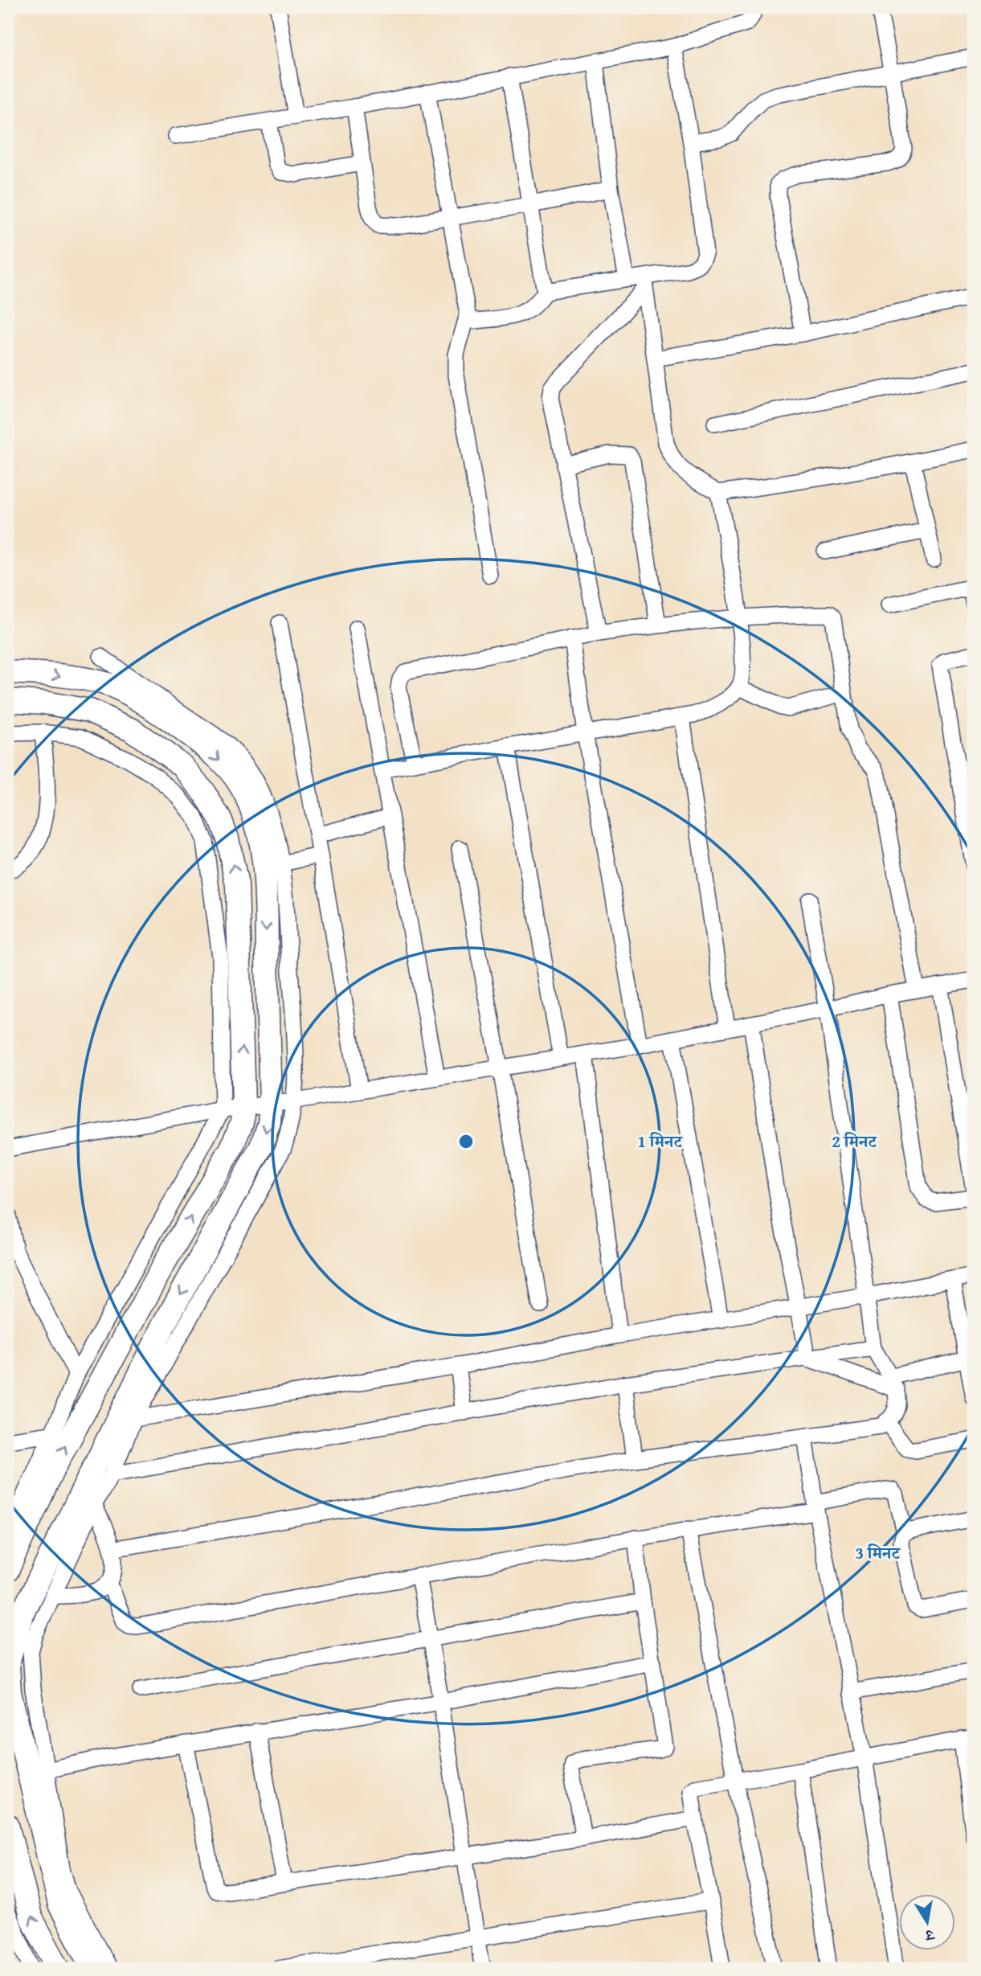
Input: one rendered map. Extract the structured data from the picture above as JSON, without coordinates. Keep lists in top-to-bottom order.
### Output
{
  "north": "bottom",
  "rings": ["1 मिनट", "2 मिनट", "3 मिनट"]
}
